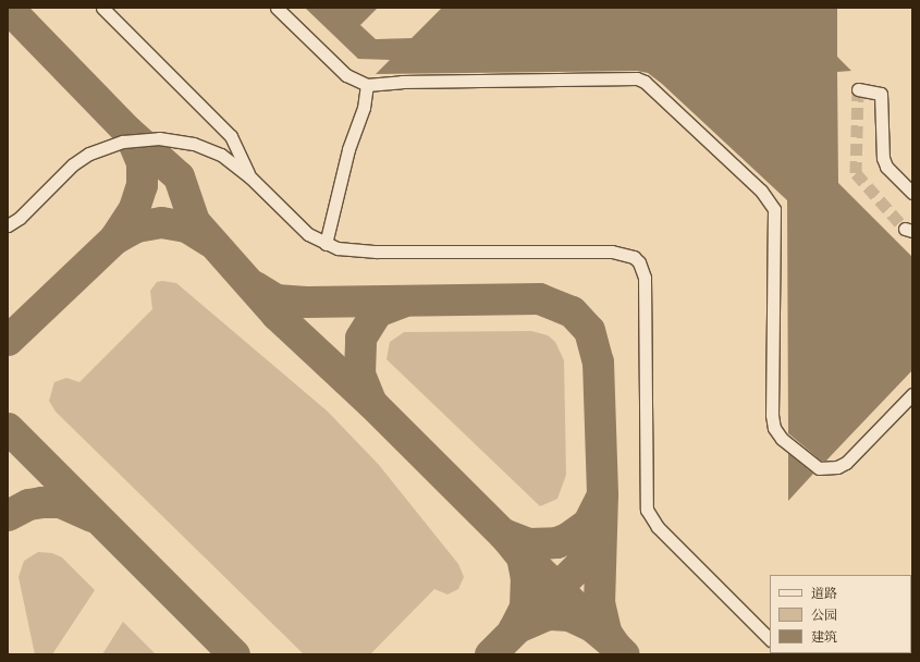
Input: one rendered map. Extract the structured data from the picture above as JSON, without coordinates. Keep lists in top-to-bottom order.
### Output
{
  "legend": ["道路", "公园", "建筑"]
}
